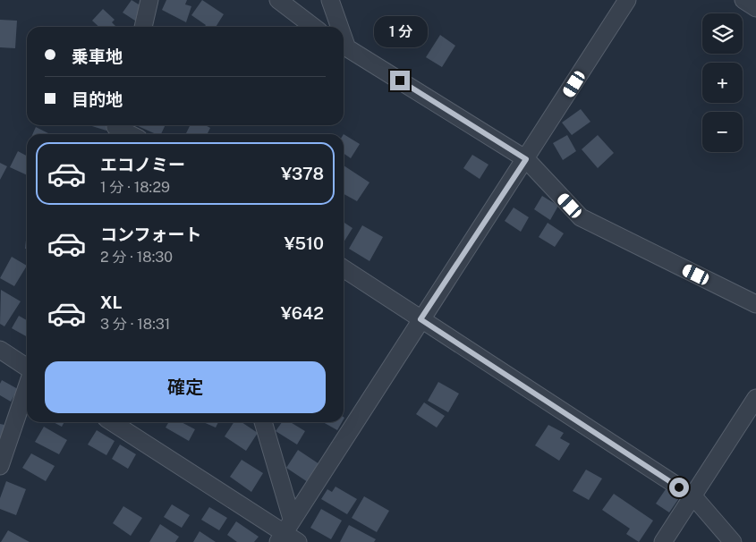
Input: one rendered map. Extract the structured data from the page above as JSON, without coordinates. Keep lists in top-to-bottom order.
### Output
{
  "page": {
    "map_buttons": ["+", "−"],
    "bubble": "1 分",
    "banner": ["乗車地", "目的地"],
    "list": [
      {
        "name": "エコノミー",
        "note": "1 分 · 18:29",
        "value": "¥378"
      },
      {
        "name": "コンフォート",
        "note": "2 分 · 18:30",
        "value": "¥510"
      },
      {
        "name": "XL",
        "note": "3 分 · 18:31",
        "value": "¥642"
      }
    ],
    "buttons": "確定"
  }
}
